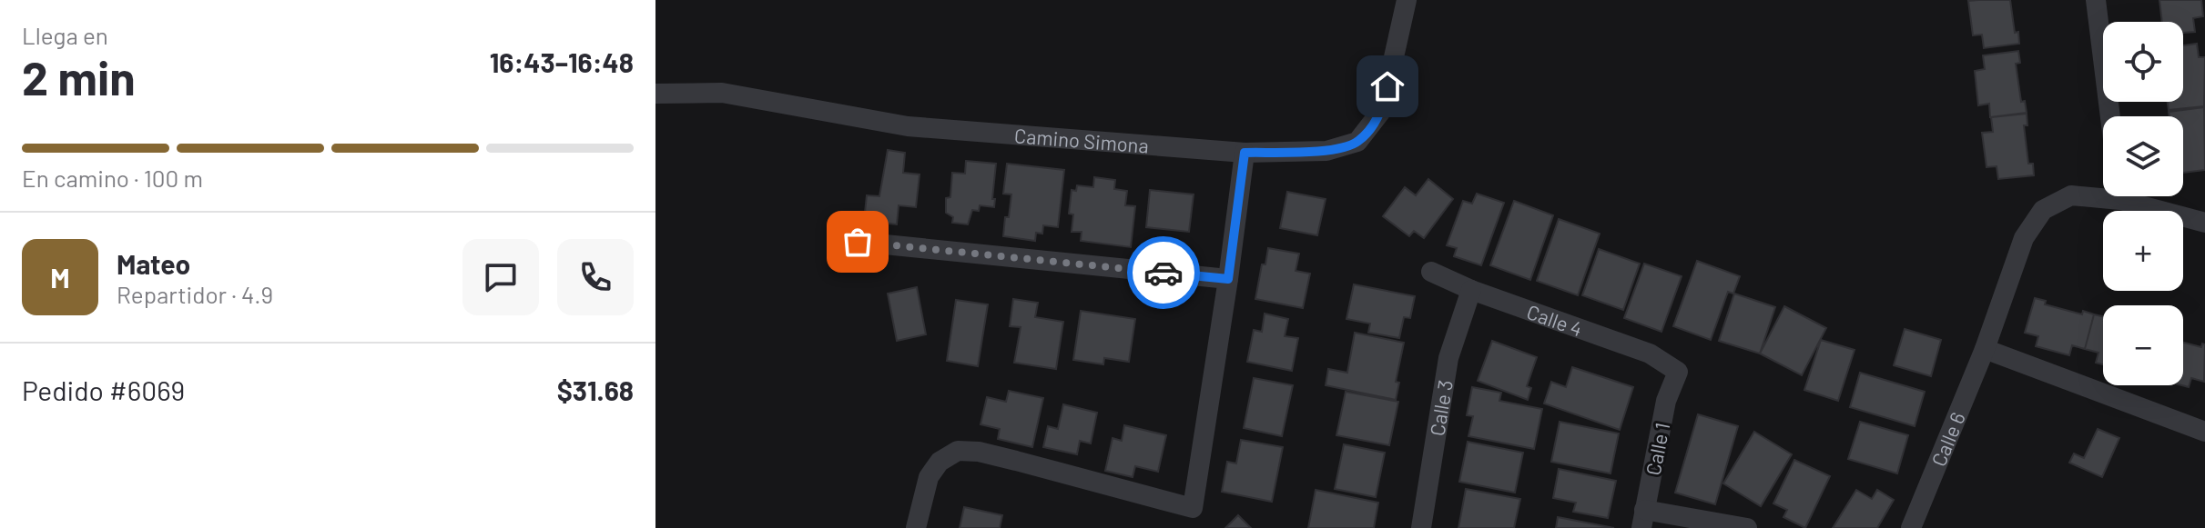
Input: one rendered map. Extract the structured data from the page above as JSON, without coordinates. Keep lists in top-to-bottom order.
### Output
{
  "streets": {
    "street": [
      "Camino Simona",
      "Calle 4",
      "Calle 3",
      "Calle 6",
      "Calle 1"
    ]
  },
  "crossings": [
    ["Calle 4", "Calle 3"],
    ["Calle 4", "Calle 1"]
  ],
  "page": {
    "heading": ["2 min", "Llega en", "16:43–16:48"],
    "panel": [
      "Mateo",
      "Repartidor · 4.9",
      "Pedido #6069",
      "$31.68"
    ],
    "map_buttons": ["+", "−"],
    "bar": "En camino · 100 m",
    "round": "M"
  }
}
